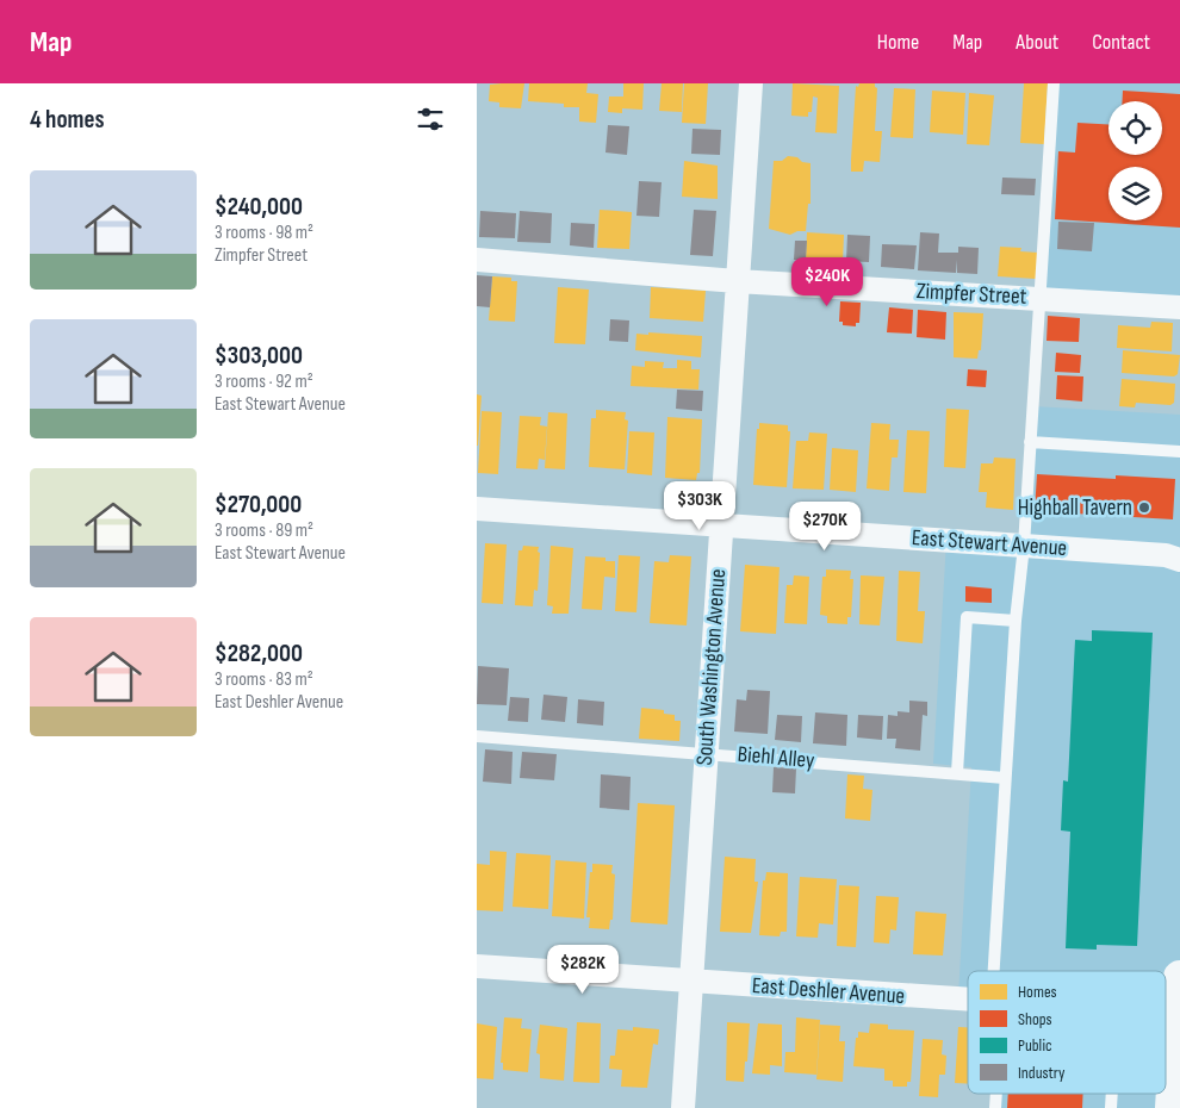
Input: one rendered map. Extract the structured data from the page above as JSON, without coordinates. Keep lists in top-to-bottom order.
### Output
{
  "streets": {
    "street": [
      "Zimpfer Street",
      "East Stewart Avenue",
      "South Washington Avenue",
      "East Deshler Avenue"
    ],
    "lane": ["Biehl Alley"]
  },
  "crossings": [
    ["Zimpfer Street", "South Washington Avenue"],
    ["East Stewart Avenue", "South Washington Avenue"],
    ["South Washington Avenue", "Biehl Alley"],
    ["South Washington Avenue", "East Deshler Avenue"]
  ],
  "places": ["Highball Tavern"],
  "legend": [
    "Homes",
    "Shops",
    "Public",
    "Industry"
  ],
  "page": {
    "header": "Map",
    "nav": [
      "Home",
      "Map",
      "About",
      "Contact"
    ],
    "heading": "4 homes",
    "list": [
      {
        "name": "$240,000",
        "note": "3 rooms · 98 m² · Zimpfer Street"
      },
      {
        "name": "$303,000",
        "note": "3 rooms · 92 m² · East Stewart Avenue"
      },
      {
        "name": "$270,000",
        "note": "3 rooms · 89 m² · East Stewart Avenue"
      },
      {
        "name": "$282,000",
        "note": "3 rooms · 83 m² · East Deshler Avenue"
      }
    ],
    "price": [
      "$240K",
      "$303K",
      "$270K",
      "$282K"
    ]
  }
}
